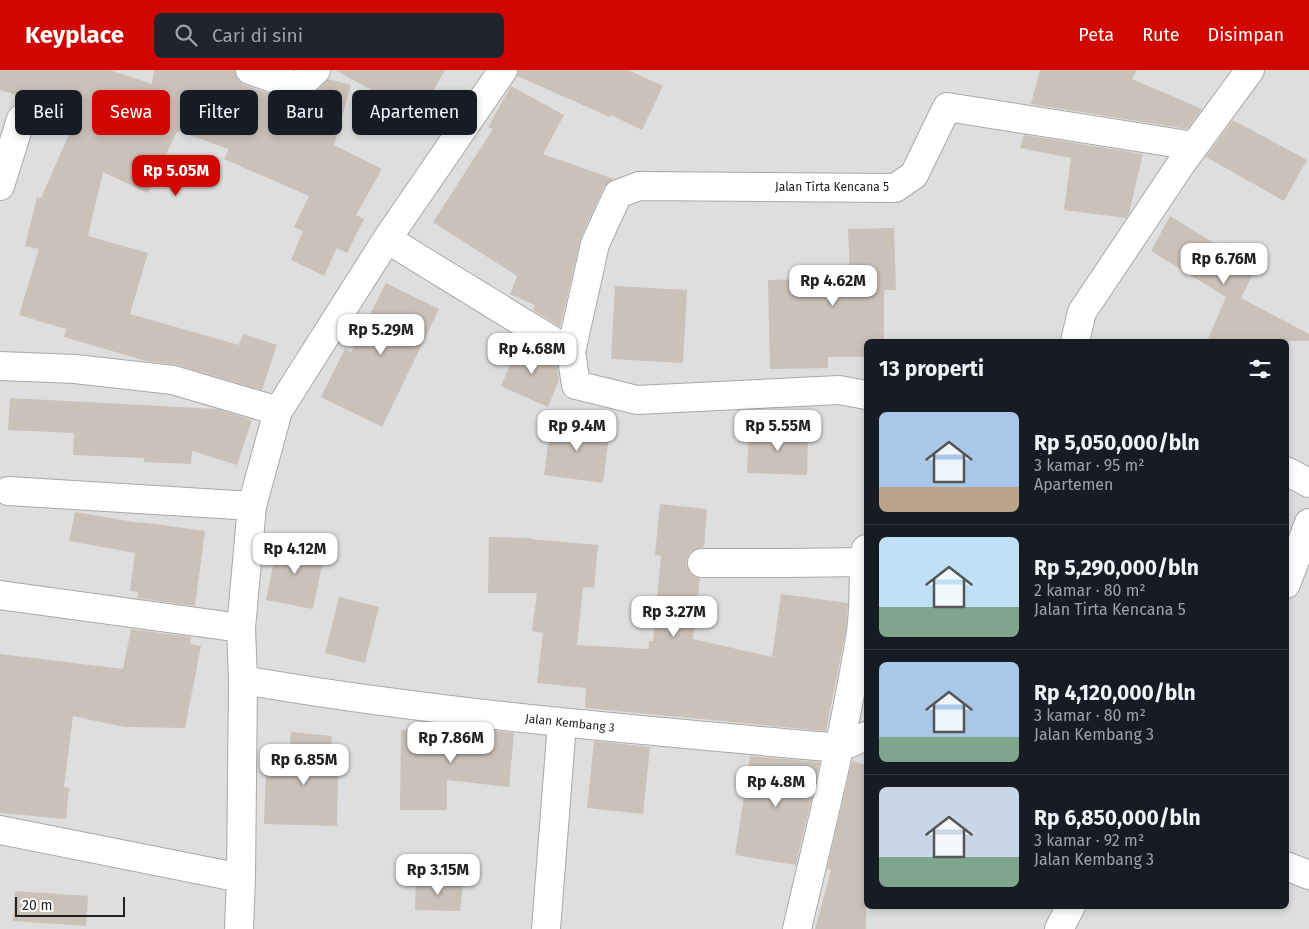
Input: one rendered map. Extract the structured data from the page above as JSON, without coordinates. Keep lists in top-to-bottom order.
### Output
{
  "streets": {
    "street": ["Jalan Tirta Kencana 5", "Jalan Kembang 3"]
  },
  "scale_bar": "20 m",
  "page": {
    "header": "Keyplace",
    "search": "Cari di sini",
    "nav": ["Peta", "Rute", "Disimpan"],
    "chip": [
      "Beli",
      "Sewa",
      "Filter",
      "Baru",
      "Apartemen"
    ],
    "price": [
      "Rp 5.05M",
      "Rp 6.76M",
      "Rp 4.62M",
      "Rp 5.29M",
      "Rp 4.68M",
      "Rp 9.4M",
      "Rp 5.55M",
      "Rp 4.12M",
      "Rp 3.27M",
      "Rp 7.86M",
      "Rp 6.85M",
      "Rp 4.8M",
      "Rp 3.15M"
    ],
    "heading": "13 properti",
    "list": [
      {
        "name": "Rp 5,050,000/bln",
        "note": "3 kamar · 95 m² · Apartemen"
      },
      {
        "name": "Rp 5,290,000/bln",
        "note": "2 kamar · 80 m² · Jalan Tirta Kencana 5"
      },
      {
        "name": "Rp 4,120,000/bln",
        "note": "3 kamar · 80 m² · Jalan Kembang 3"
      },
      {
        "name": "Rp 6,850,000/bln",
        "note": "3 kamar · 92 m² · Jalan Kembang 3"
      }
    ],
    "scale": "20 m"
  }
}
